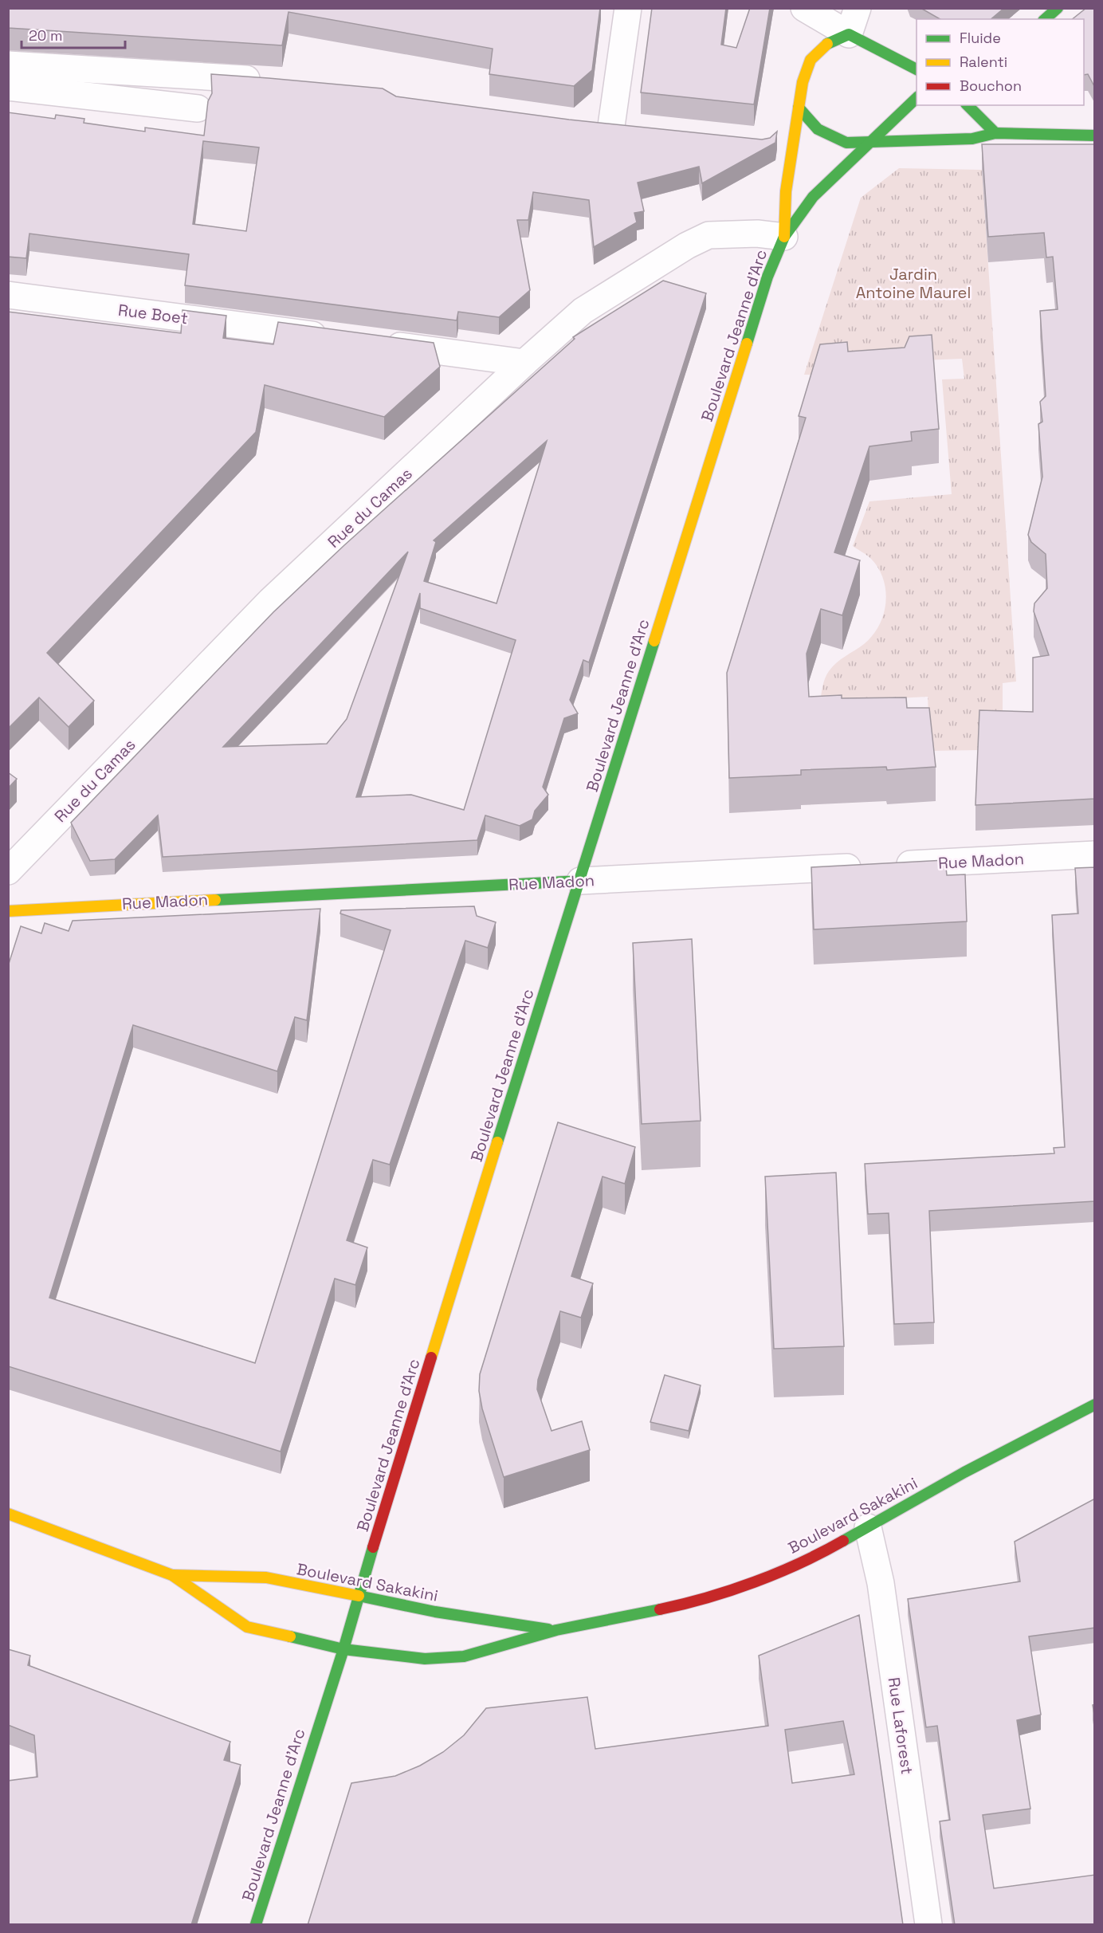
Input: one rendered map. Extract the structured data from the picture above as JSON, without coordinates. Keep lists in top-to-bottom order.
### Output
{
  "streets": {
    "street": [
      "Rue Boet",
      "Boulevard Jeanne d'Arc",
      "Rue du Camas",
      "Rue Madon",
      "Boulevard Sakakini",
      "Rue Laforest"
    ]
  },
  "crossings": [
    ["Boulevard Jeanne d'Arc", "Rue du Camas"],
    ["Boulevard Jeanne d'Arc", "Rue Madon"],
    ["Boulevard Jeanne d'Arc", "Boulevard Sakakini"],
    ["Boulevard Sakakini", "Rue Laforest"]
  ],
  "parks": ["Jardin Antoine Maurel"],
  "legend": ["Fluide", "Ralenti", "Bouchon"],
  "scale_bar": "20 m"
}
